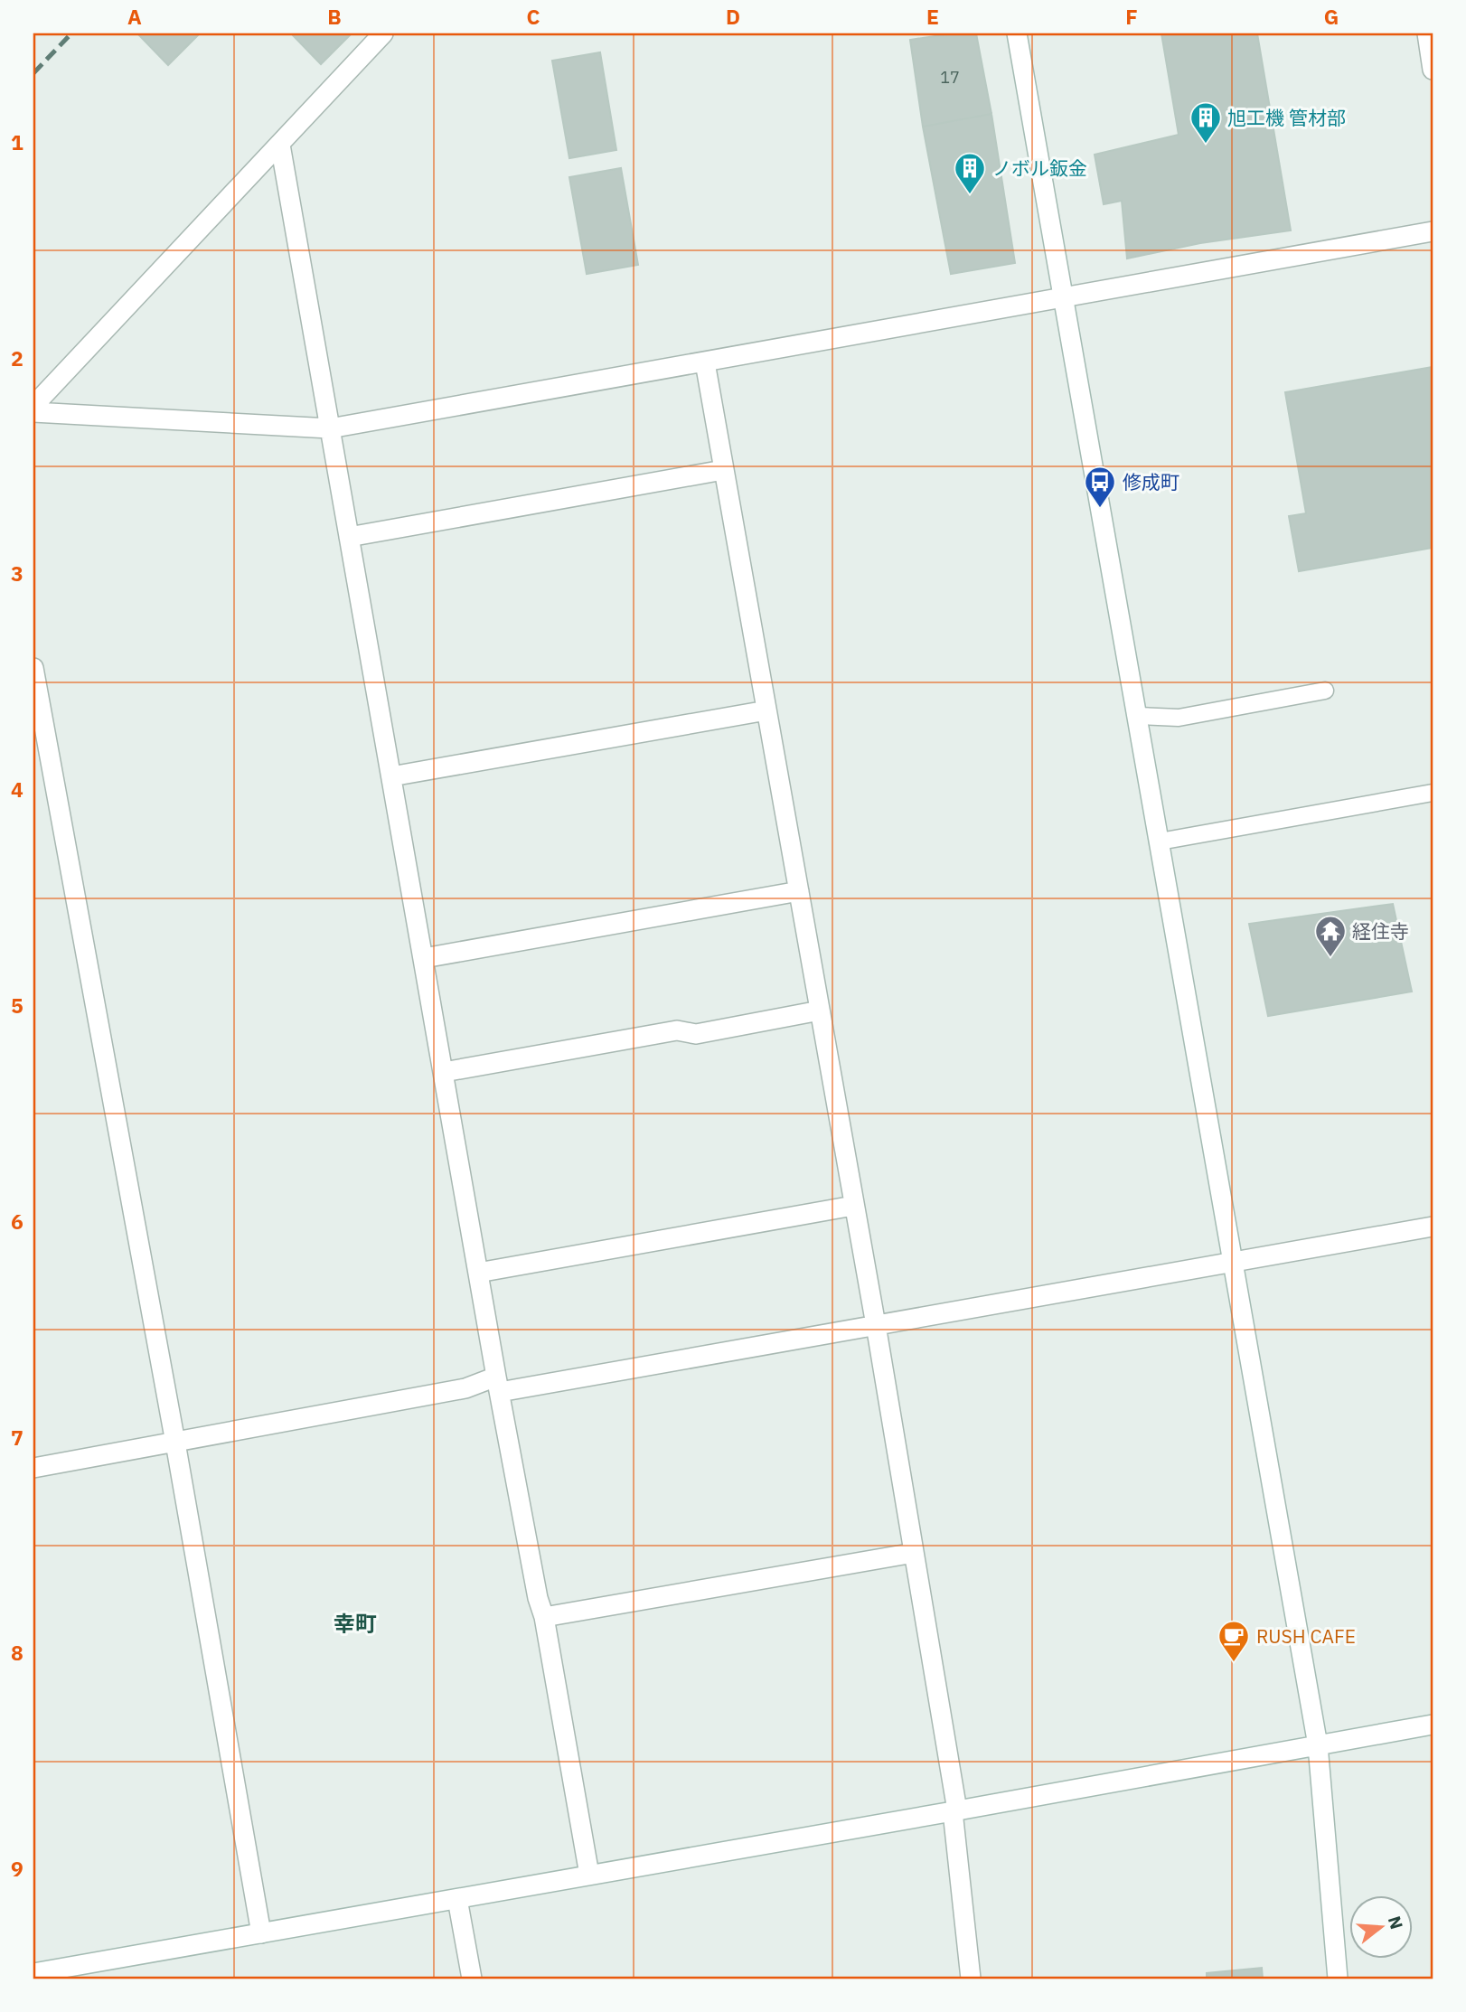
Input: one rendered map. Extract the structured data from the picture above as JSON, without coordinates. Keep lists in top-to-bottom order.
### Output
{
  "districts": ["幸町"],
  "places": {
    "building": ["旭工機 管材部", "ノボル鈑金"],
    "bus stop": ["修成町"],
    "temple": ["経住寺"],
    "cafe": ["RUSH CAFE"]
  },
  "house_numbers": ["17"],
  "north": "right",
  "grid": {
    "columns": [
      "A",
      "B",
      "C",
      "D",
      "E",
      "F",
      "G"
    ],
    "rows": [
      "1",
      "2",
      "3",
      "4",
      "5",
      "6",
      "7",
      "8",
      "9"
    ]
  }
}
